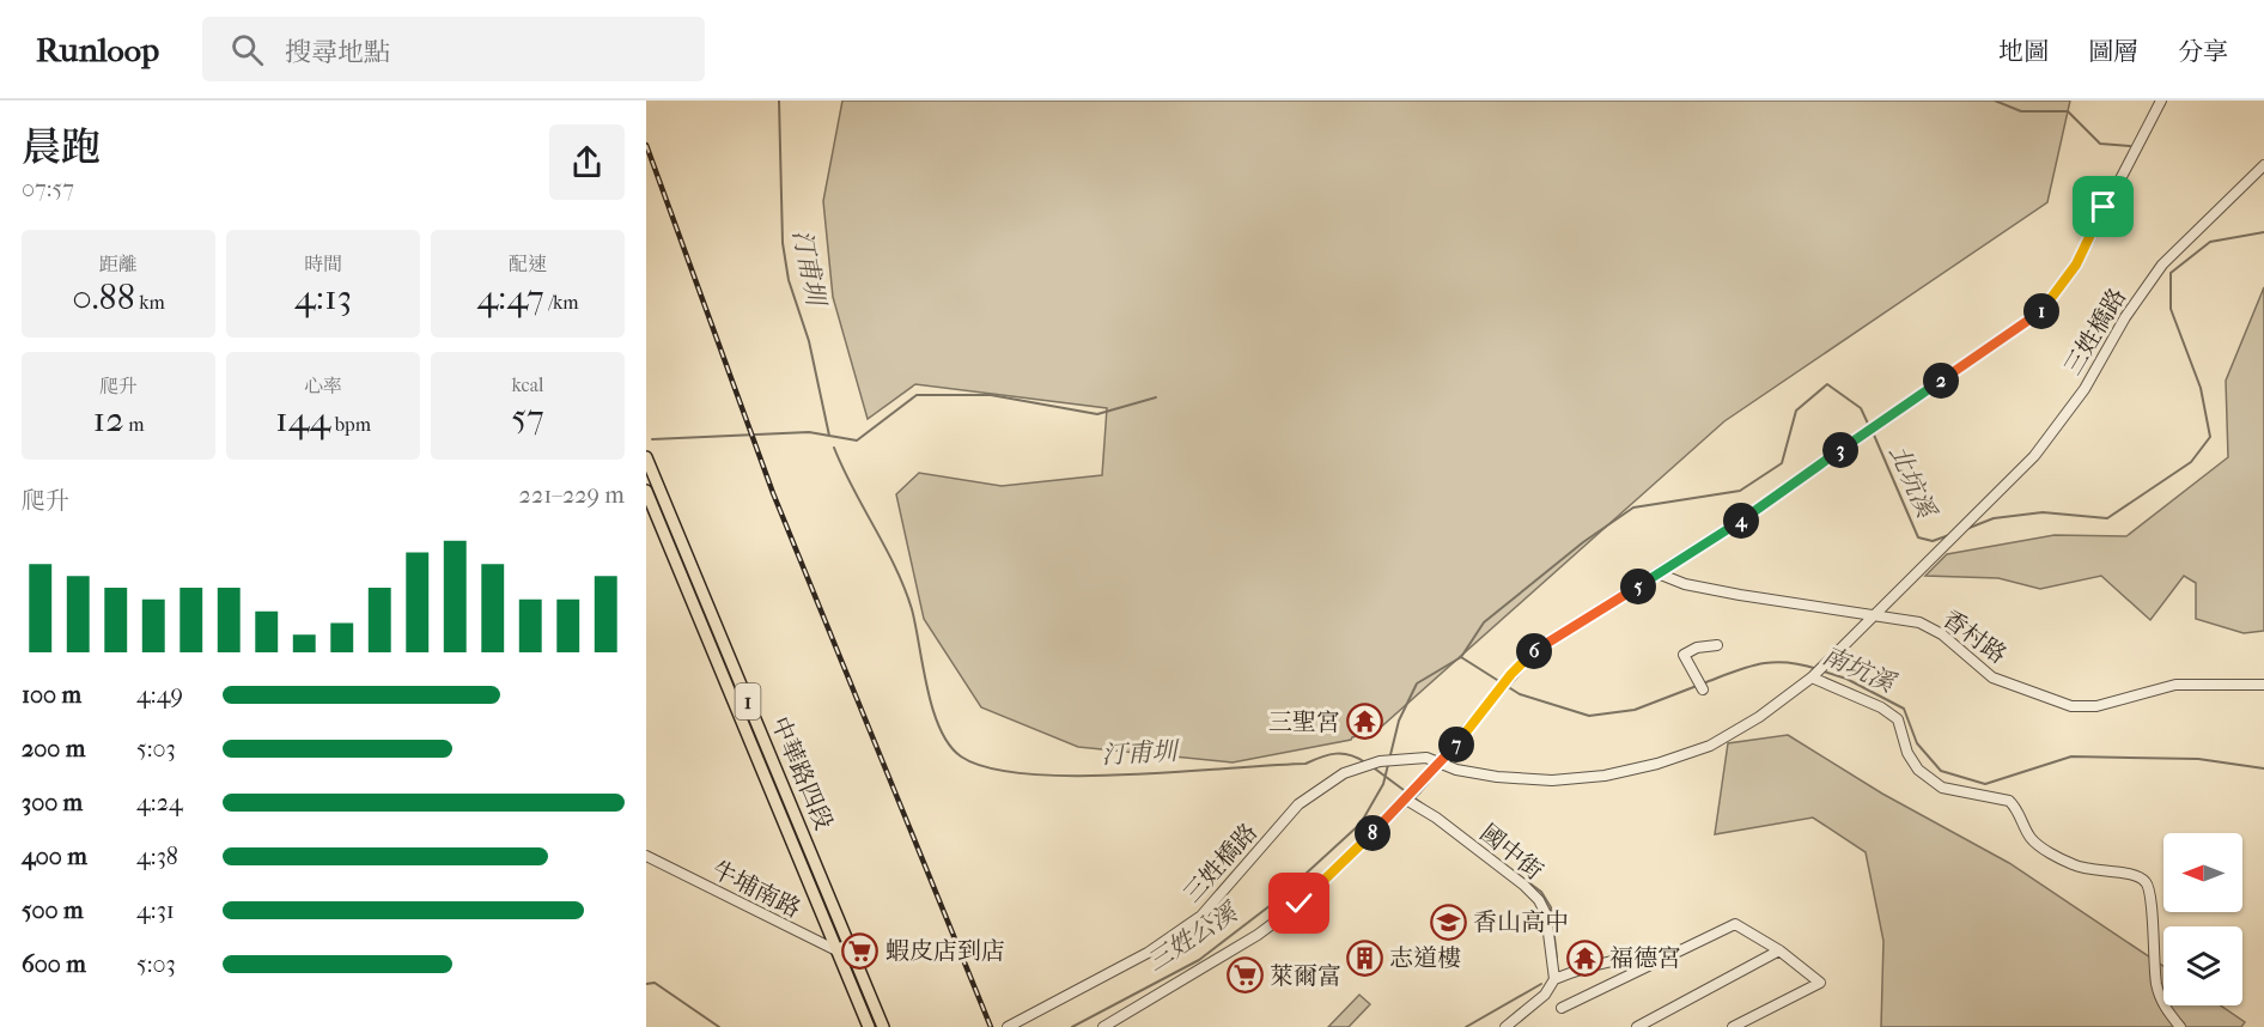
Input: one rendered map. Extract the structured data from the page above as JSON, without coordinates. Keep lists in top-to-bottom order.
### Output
{
  "streets": {
    "main road": ["1", "中華路四段"],
    "street": [
      "三姓橋路",
      "香村路",
      "國中街",
      "牛埔南路"
    ]
  },
  "crossings": [
    ["三姓橋路", "香村路"],
    ["中華路四段", "牛埔南路"]
  ],
  "water": [
    "汀甫圳",
    "北坑溪",
    "南坑溪",
    "三姓公溪"
  ],
  "places": {
    "temple": ["三聖宮", "福德宮"],
    "school or university": ["香山高中"],
    "supermarket": ["蝦皮店到店", "萊爾富"],
    "building": ["志道樓"]
  },
  "north": "left",
  "page": {
    "header": "Runloop",
    "search": "搜尋地點",
    "nav": ["地圖", "圖層", "分享"],
    "heading": ["晨跑", "07:57"],
    "stats": [
      ["距離", "0.88 km"],
      ["時間", "4:13"],
      ["配速", "4:47 /km"],
      ["爬升", "12 m"],
      ["心率", "144 bpm"],
      ["kcal", "57"]
    ],
    "pins": [
      "1",
      "2",
      "3",
      "4",
      "5",
      "6",
      "7",
      "8"
    ],
    "chart": ["爬升", "221–229 m"],
    "list": [
      {
        "name": "100 m",
        "note": "4:49"
      },
      {
        "name": "200 m",
        "note": "5:03"
      },
      {
        "name": "300 m",
        "note": "4:24"
      },
      {
        "name": "400 m",
        "note": "4:38"
      },
      {
        "name": "500 m",
        "note": "4:31"
      },
      {
        "name": "600 m",
        "note": "5:03"
      }
    ]
  }
}
